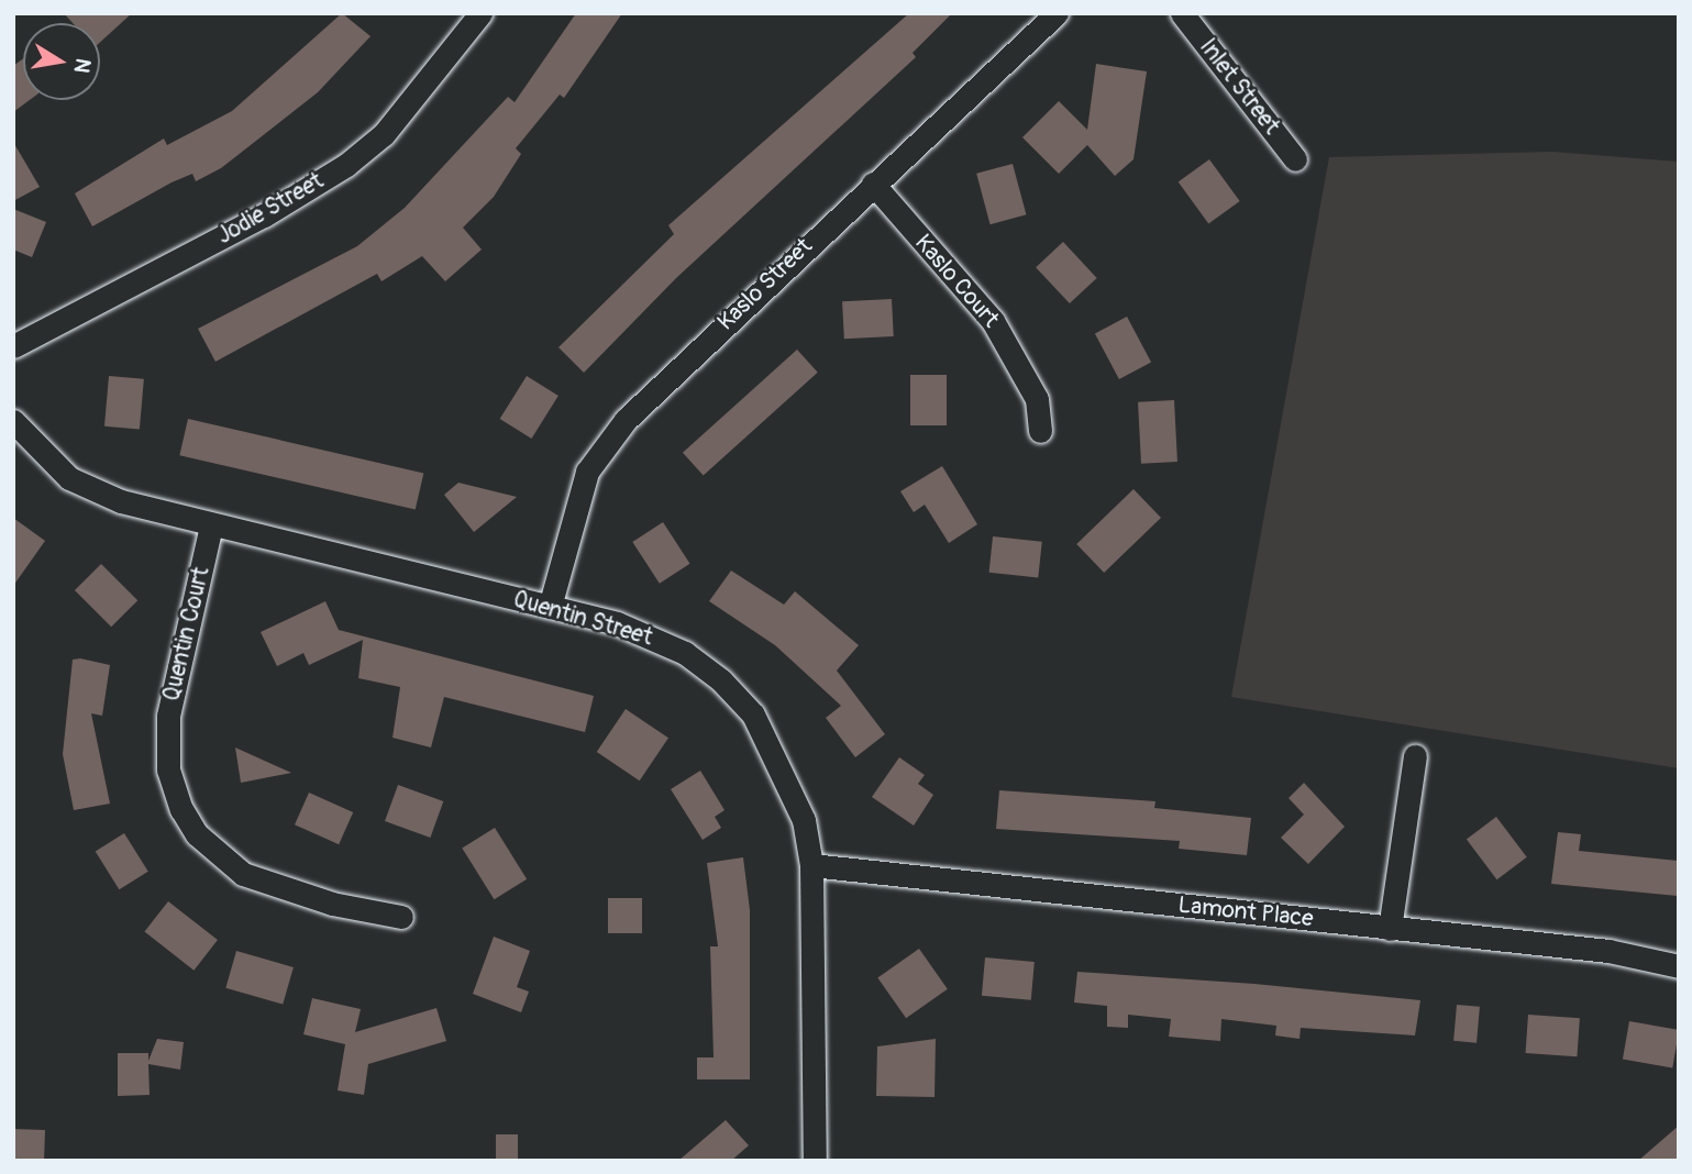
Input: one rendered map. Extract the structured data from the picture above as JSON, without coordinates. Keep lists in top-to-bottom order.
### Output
{
  "streets": {
    "street": [
      "Inlet Street",
      "Jodie Street",
      "Kaslo Court",
      "Kaslo Street",
      "Quentin Street",
      "Quentin Court",
      "Lamont Place"
    ]
  },
  "crossings": [
    ["Kaslo Court", "Kaslo Street"],
    ["Kaslo Street", "Quentin Street"],
    ["Quentin Street", "Quentin Court"],
    ["Quentin Street", "Lamont Place"]
  ],
  "north": "right"
}
